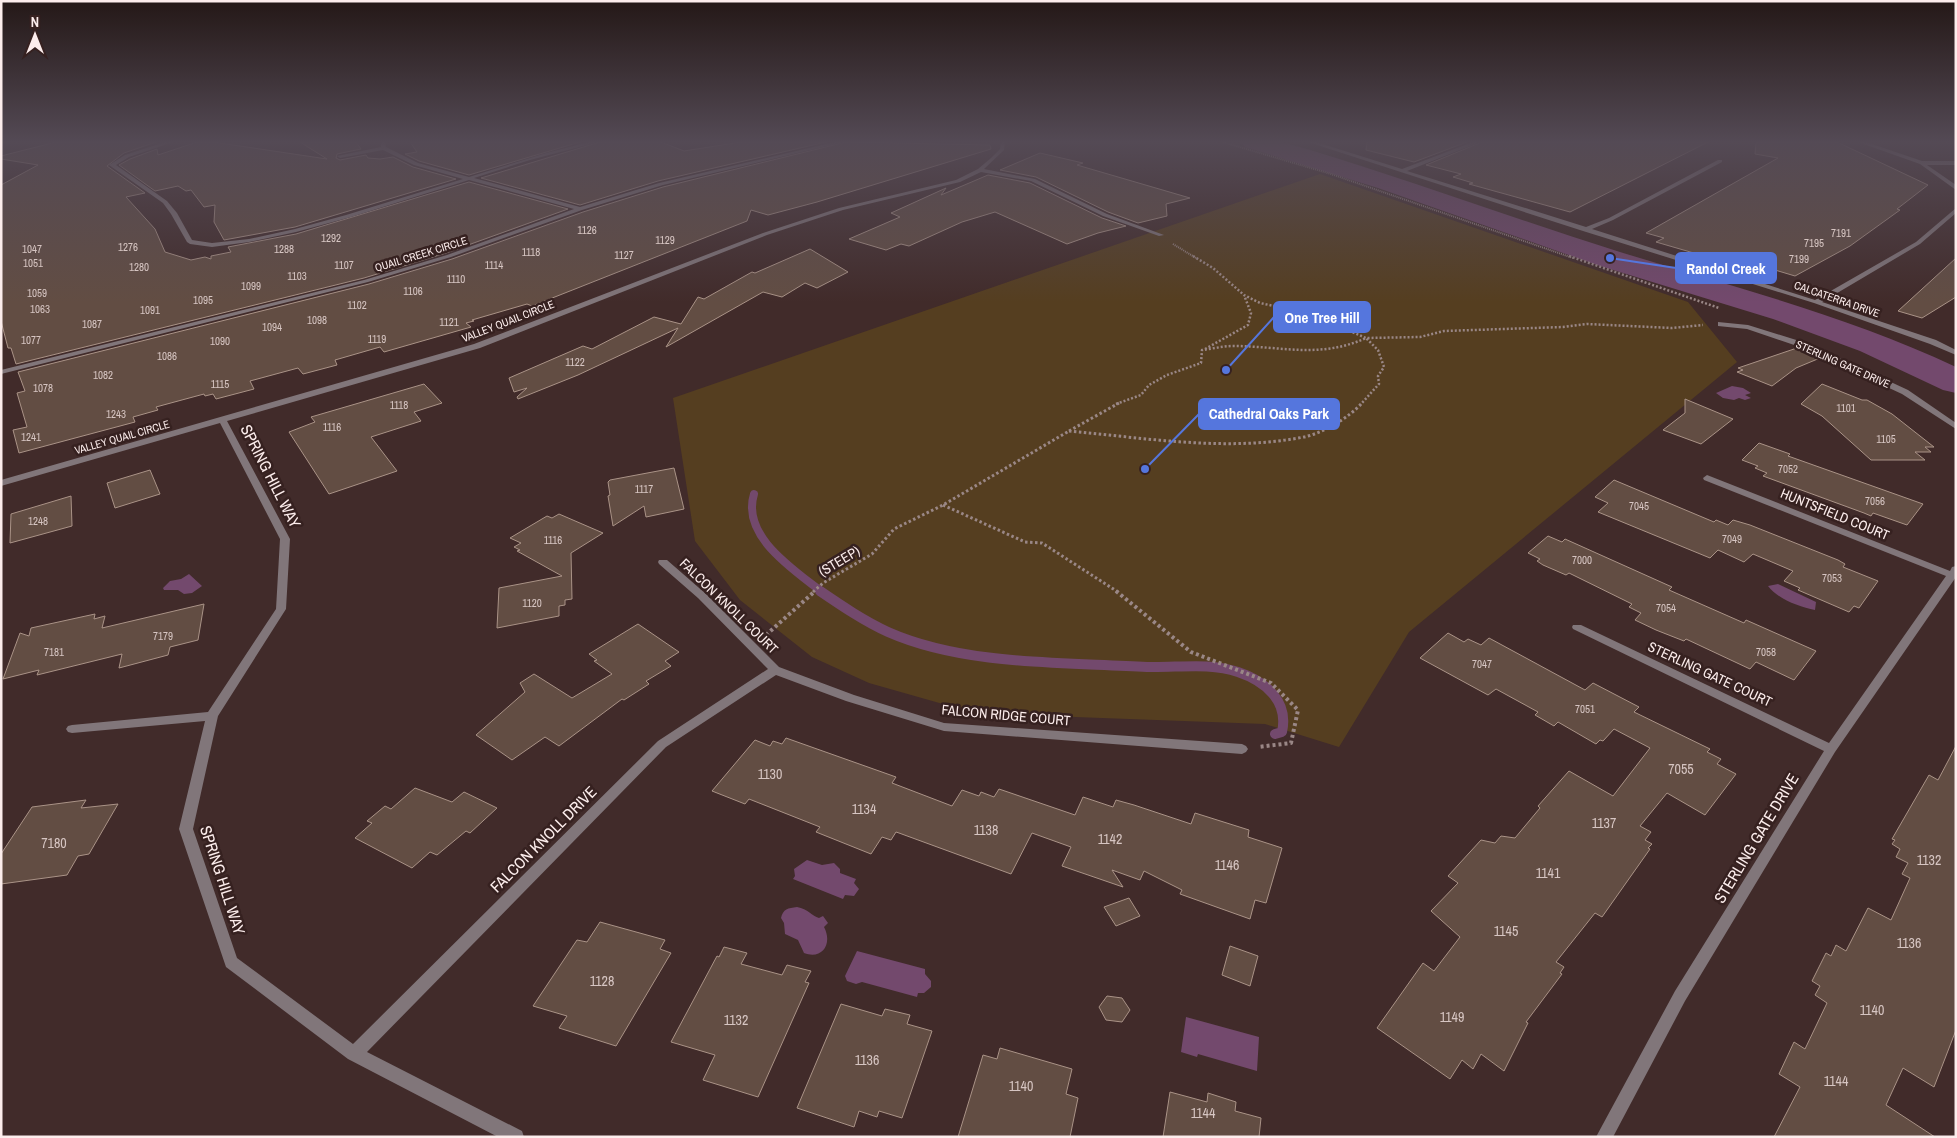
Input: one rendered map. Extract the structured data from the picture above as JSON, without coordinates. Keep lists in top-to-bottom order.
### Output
{
  "streets": {
    "street": [
      "QUAIL CREEK CIRCLE",
      "CALCATERRA DRIVE",
      "VALLEY QUAIL CIRCLE",
      "STERLING GATE DRIVE",
      "SPRING HILL WAY",
      "HUNTSFIELD COURT",
      "FALCON KNOLL COURT",
      "STERLING GATE COURT",
      "FALCON RIDGE COURT",
      "FALCON KNOLL DRIVE"
    ],
    "path": ["(STEEP)"]
  },
  "crossings": [
    ["VALLEY QUAIL CIRCLE", "SPRING HILL WAY"],
    ["STERLING GATE DRIVE", "HUNTSFIELD COURT"],
    ["STERLING GATE DRIVE", "STERLING GATE COURT"],
    ["SPRING HILL WAY", "FALCON KNOLL DRIVE"],
    ["(STEEP)", "FALCON KNOLL COURT"],
    ["FALCON KNOLL COURT", "FALCON RIDGE COURT"],
    ["FALCON KNOLL COURT", "FALCON KNOLL DRIVE"],
    ["FALCON RIDGE COURT", "FALCON KNOLL DRIVE"]
  ],
  "places": ["Randol Creek", "One Tree Hill", "Cathedral Oaks Park"],
  "house_numbers": [
    "1126",
    "7191",
    "1292",
    "1129",
    "7195",
    "1276",
    "1047",
    "1288",
    "1118",
    "1127",
    "7199",
    "1051",
    "1107",
    "1114",
    "1280",
    "1103",
    "1110",
    "1099",
    "1106",
    "1059",
    "1095",
    "1102",
    "1063",
    "1091",
    "1098",
    "1121",
    "1087",
    "1094",
    "1119",
    "1077",
    "1090",
    "1086",
    "1122",
    "1082",
    "1115",
    "1078",
    "1118",
    "1101",
    "1243",
    "1116",
    "1241",
    "1105",
    "7052",
    "1117",
    "7056",
    "7045",
    "1248",
    "7049",
    "1116",
    "7000",
    "7053",
    "1120",
    "7054",
    "7179",
    "7181",
    "7058",
    "7047",
    "7051",
    "7055",
    "1130",
    "1134",
    "1137",
    "1138",
    "1142",
    "7180",
    "1132",
    "1146",
    "1141",
    "1145",
    "1136",
    "1128",
    "1140",
    "1149",
    "1132",
    "1136",
    "1144",
    "1140",
    "1144"
  ],
  "north": "top"
}
